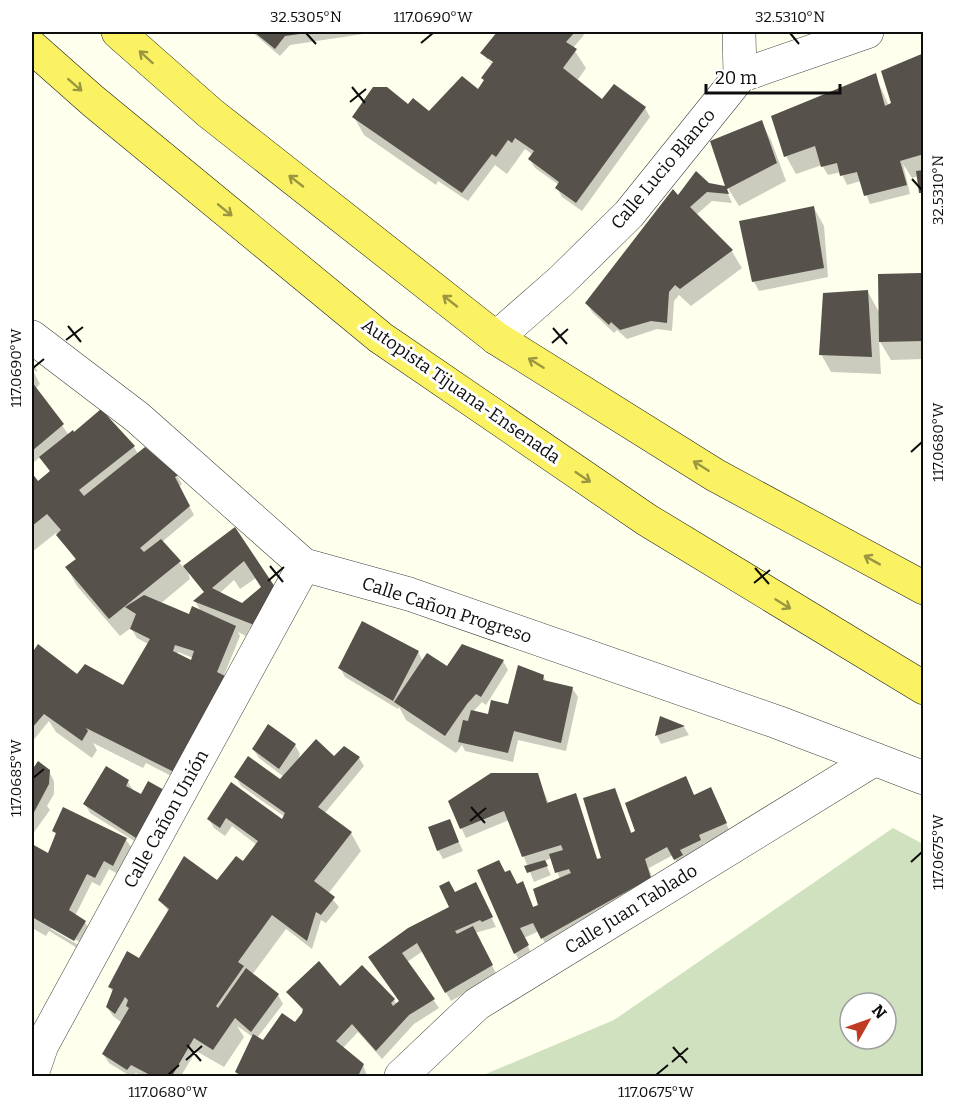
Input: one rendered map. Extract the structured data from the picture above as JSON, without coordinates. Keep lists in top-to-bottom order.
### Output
{
  "streets": {
    "main road": ["Autopista Tijuana-Ensenada"],
    "street": [
      "Calle Lucio Blanco",
      "Calle Cañon Progreso",
      "Calle Cañon Unión",
      "Calle Juan Tablado"
    ]
  },
  "crossings": [
    ["Calle Cañon Progreso", "Calle Cañon Unión"],
    ["Calle Cañon Progreso", "Calle Juan Tablado"]
  ],
  "scale_bar": "20 m",
  "north": "top right",
  "coordinates": [
    "32.5305°N",
    "117.0690°W",
    "32.5310°N",
    "117.0680°W",
    "117.0685°W",
    "117.0675°W"
  ]
}
